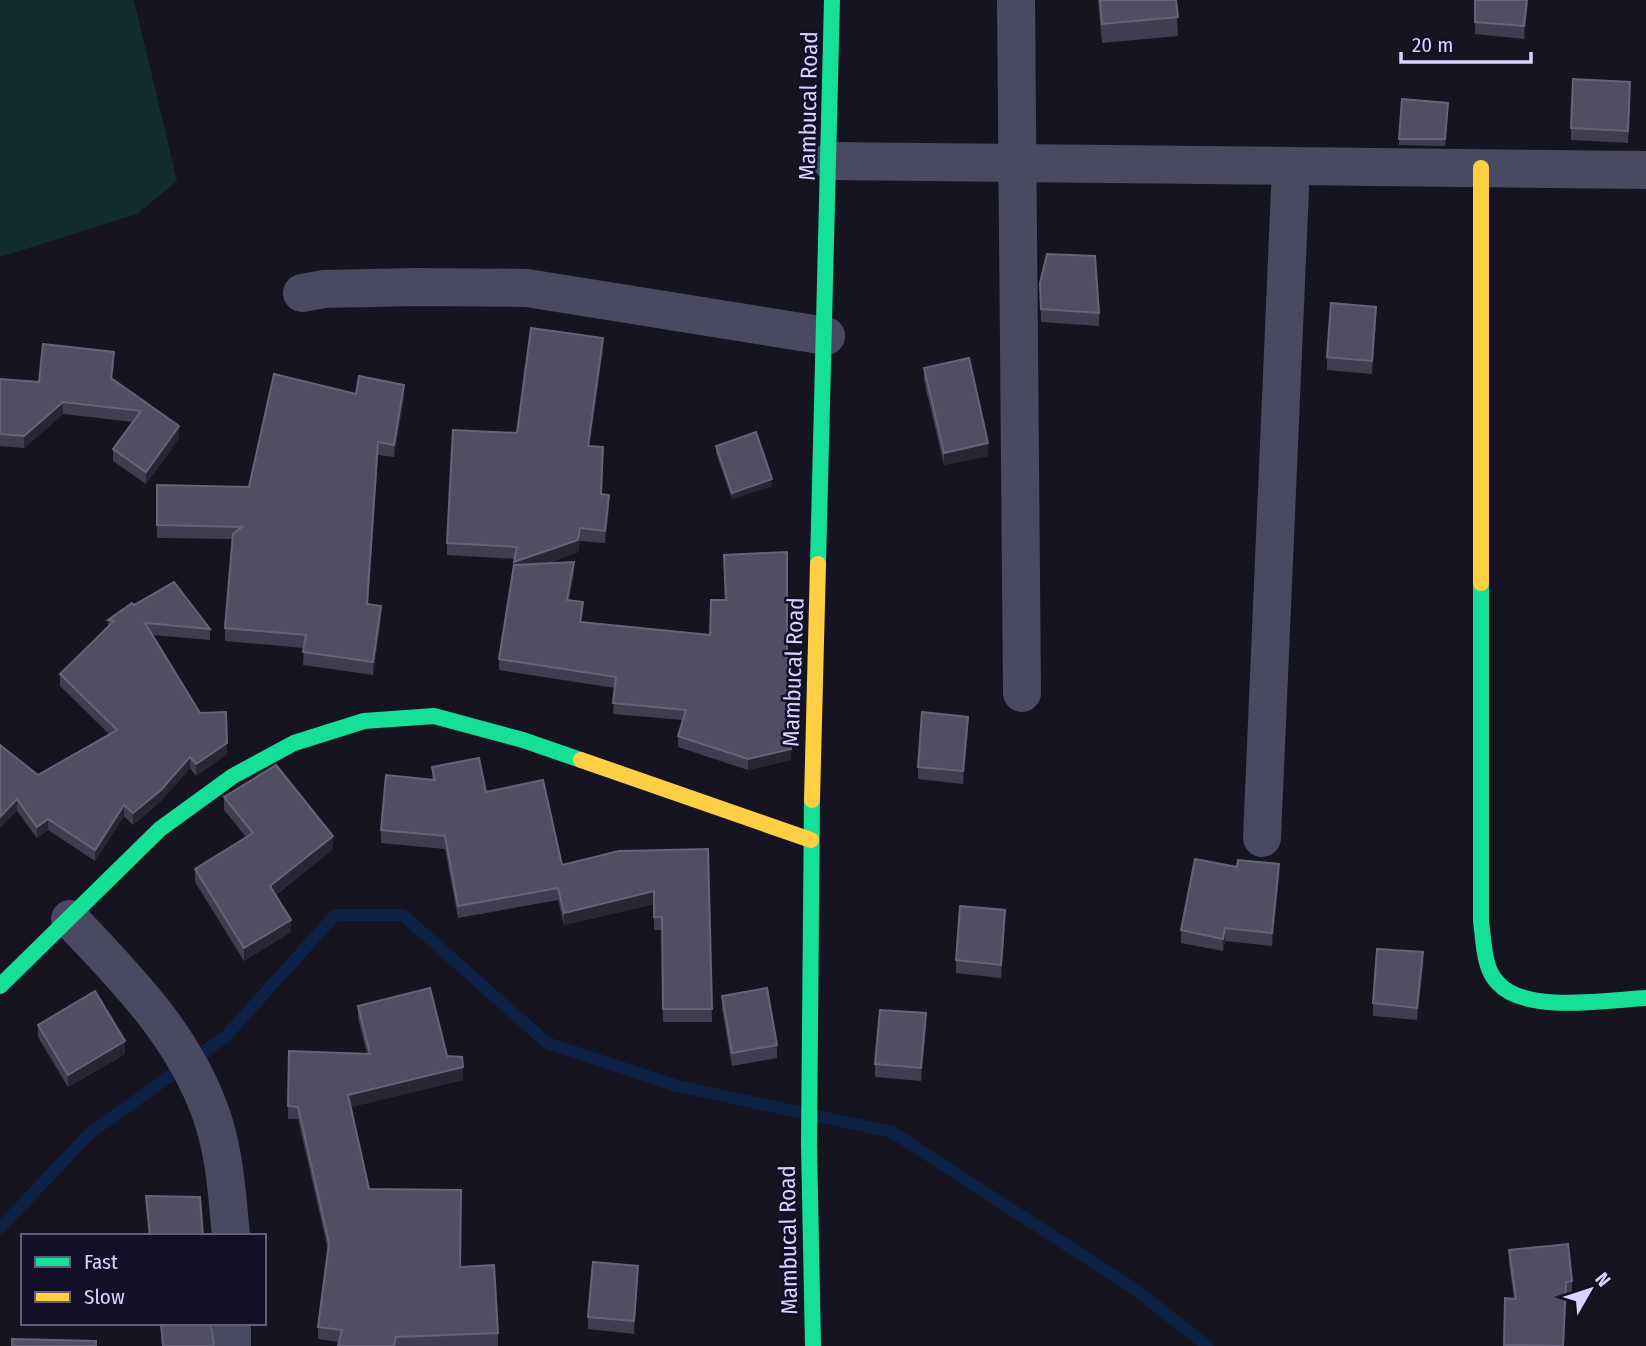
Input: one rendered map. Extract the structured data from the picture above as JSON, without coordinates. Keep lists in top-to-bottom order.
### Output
{
  "streets": {
    "street": ["Mambucal Road"]
  },
  "legend": ["Fast", "Slow"],
  "scale_bar": "20 m",
  "north": "top right"
}
